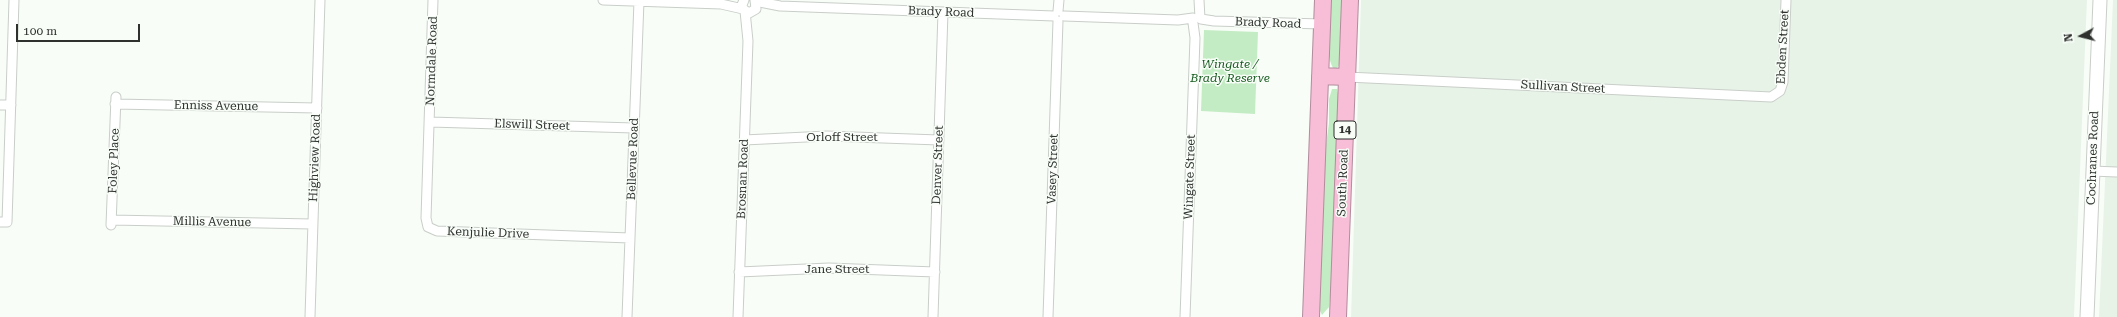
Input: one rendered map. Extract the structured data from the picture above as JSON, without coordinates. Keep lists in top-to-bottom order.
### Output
{
  "streets": {
    "highway": ["14", "South Road"],
    "street": [
      "Brady Road",
      "Ebden Street",
      "Normdale Road",
      "Sullivan Street",
      "Enniss Avenue",
      "Elswill Street",
      "Orloff Street",
      "Highview Road",
      "Cochranes Road",
      "Bellevue Road",
      "Foley Place",
      "Denver Street",
      "Vasey Street",
      "Wingate Street",
      "Brosnan Road",
      "Millis Avenue",
      "Kenjulie Drive",
      "Jane Street"
    ]
  },
  "crossings": [
    ["Brady Road", "14"],
    ["Brady Road", "Bellevue Road"],
    ["Brady Road", "Denver Street"],
    ["Brady Road", "Vasey Street"],
    ["Brady Road", "Wingate Street"],
    ["Brady Road", "Brosnan Road"],
    ["Ebden Street", "Sullivan Street"],
    ["Normdale Road", "Elswill Street"],
    ["Normdale Road", "Kenjulie Drive"],
    ["Sullivan Street", "South Road"],
    ["Enniss Avenue", "Highview Road"],
    ["Enniss Avenue", "Foley Place"],
    ["Elswill Street", "Bellevue Road"],
    ["Elswill Street", "Kenjulie Drive"],
    ["Orloff Street", "Denver Street"],
    ["Orloff Street", "Brosnan Road"],
    ["Highview Road", "Millis Avenue"],
    ["Bellevue Road", "Kenjulie Drive"],
    ["Foley Place", "Millis Avenue"],
    ["Denver Street", "Jane Street"],
    ["Brosnan Road", "Jane Street"]
  ],
  "parks": ["Wingate / Brady Reserve"],
  "scale_bar": "100 m",
  "north": "left"
}
